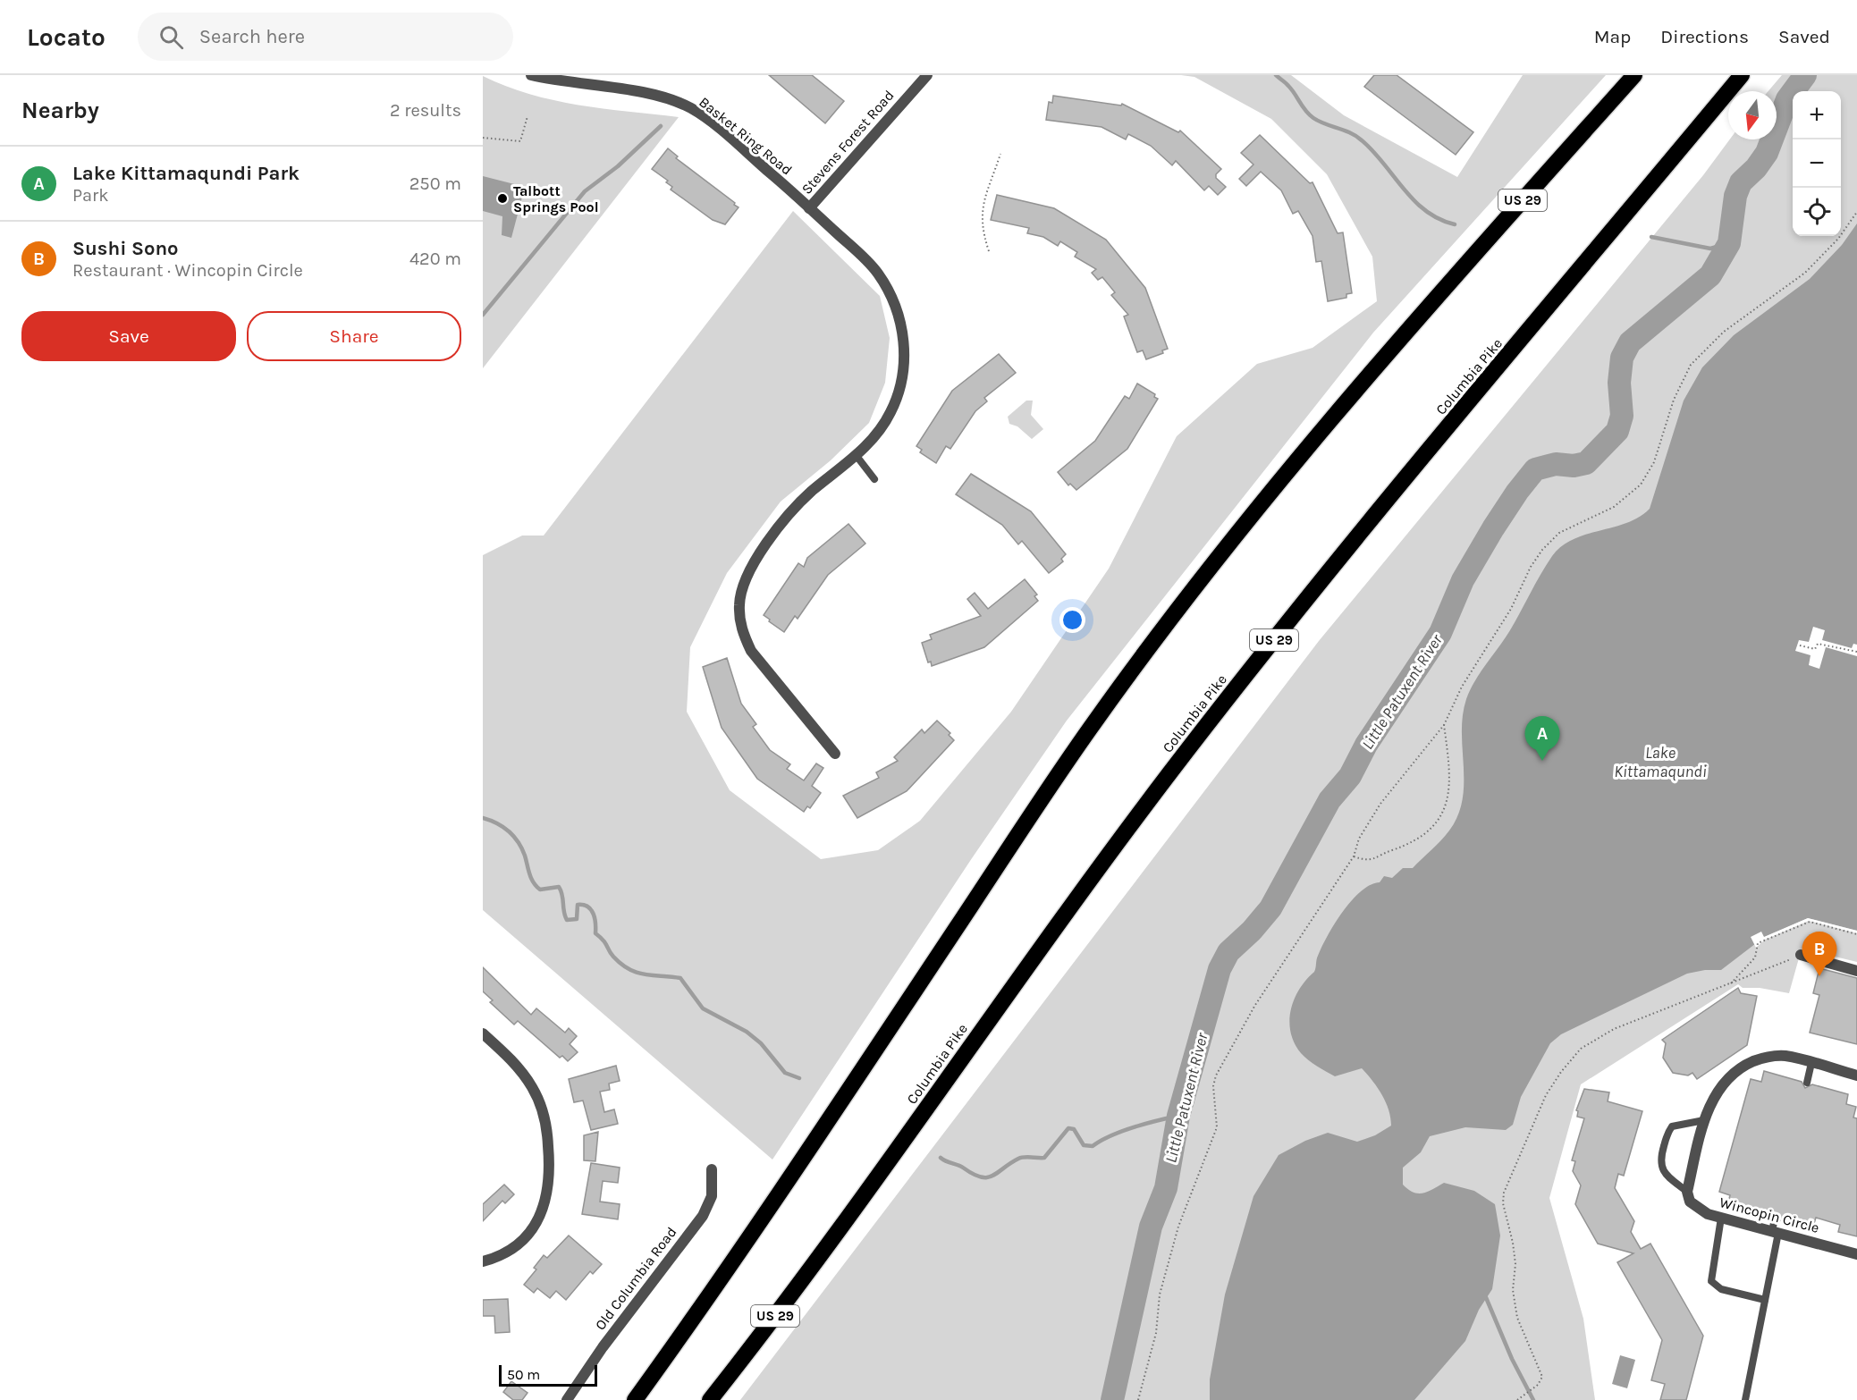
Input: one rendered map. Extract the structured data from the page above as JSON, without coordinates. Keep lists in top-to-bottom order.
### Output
{
  "streets": {
    "highway": ["US 29", "Columbia Pike"],
    "street": [
      "Basket Ring Road",
      "Stevens Forest Road",
      "Wincopin Circle",
      "Old Columbia Road"
    ]
  },
  "crossings": [
    ["Basket Ring Road", "Stevens Forest Road"]
  ],
  "water": ["Little Patuxent River", "Lake Kittamaqundi"],
  "places": ["Talbott Springs Pool"],
  "scale_bar": "50 m",
  "north": "bottom",
  "page": {
    "header": "Locato",
    "search": "Search here",
    "nav": ["Map", "Directions", "Saved"],
    "heading": ["Nearby", "2 results"],
    "map_buttons": ["+", "−"],
    "list": [
      {
        "mark": "A",
        "name": "Lake Kittamaqundi Park",
        "note": "Park",
        "value": "250 m"
      },
      {
        "mark": "B",
        "name": "Sushi Sono",
        "note": "Restaurant · Wincopin Circle",
        "value": "420 m"
      }
    ],
    "buttons": ["Save", "Share"],
    "pins": ["A", "B"],
    "scale": "50 m"
  }
}
